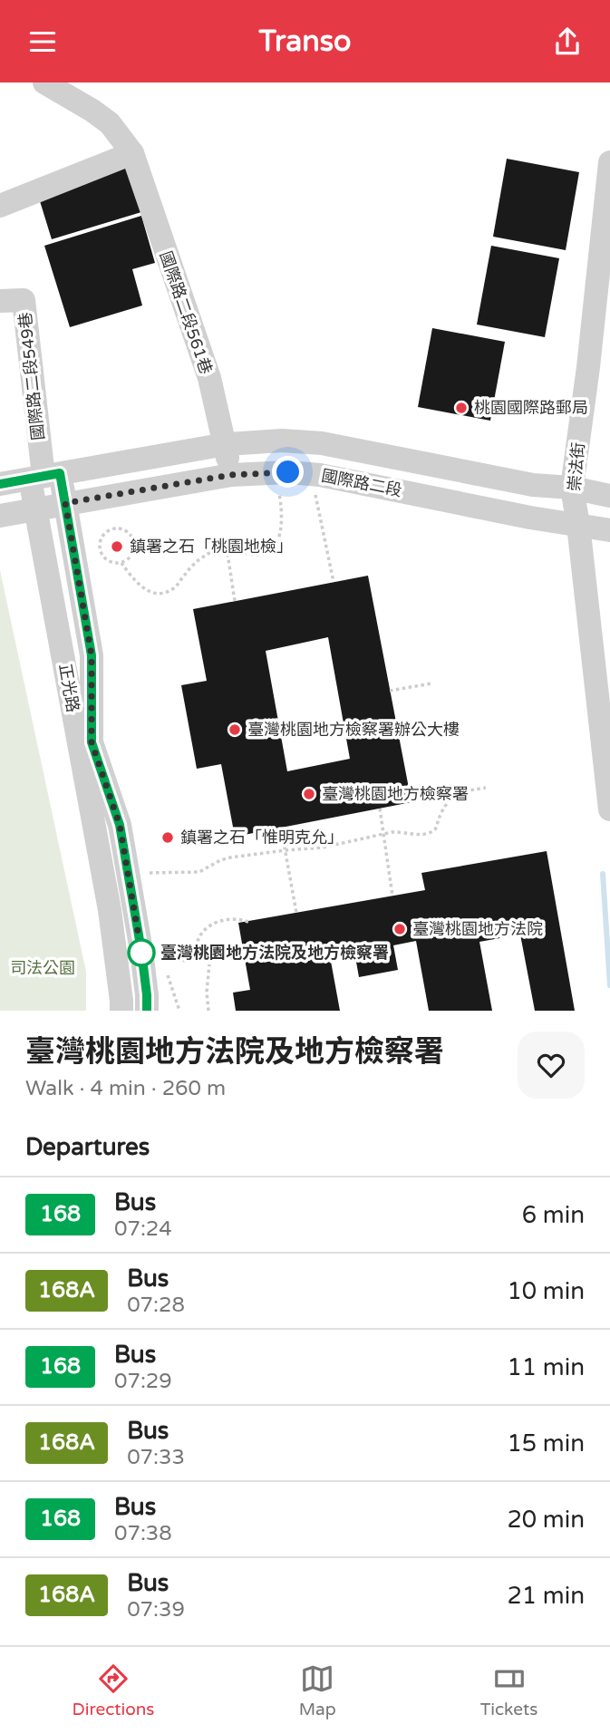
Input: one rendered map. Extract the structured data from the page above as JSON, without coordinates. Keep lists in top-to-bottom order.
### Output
{
  "streets": {
    "street": [
      "國際路二段561巷",
      "國際路二段549巷",
      "崇法街",
      "國際路二段",
      "正光路"
    ]
  },
  "crossings": [
    ["國際路二段561巷", "國際路二段"],
    ["國際路二段549巷", "國際路二段"],
    ["國際路二段549巷", "正光路"],
    ["崇法街", "國際路二段"],
    ["國際路二段", "正光路"]
  ],
  "parks": ["司法公園"],
  "places": [
    "桃園國際路郵局",
    "鎮署之石「桃園地檢」",
    "臺灣桃園地方檢察署辦公大樓",
    "臺灣桃園地方檢察署",
    "鎮署之石「惟明克允」",
    "臺灣桃園地方法院",
    "臺灣桃園地方法院及地方檢察署"
  ],
  "lines": ["bus line 168"],
  "page": {
    "header": "Transo",
    "heading": [
      ["臺灣桃園地方法院及地方檢察署", "Walk · 4 min · 260 m"],
      "Departures"
    ],
    "list": [
      {
        "mark": "168",
        "name": "Bus",
        "note": "07:24",
        "value": "6 min"
      },
      {
        "mark": "168A",
        "name": "Bus",
        "note": "07:28",
        "value": "10 min"
      },
      {
        "mark": "168",
        "name": "Bus",
        "note": "07:29",
        "value": "11 min"
      },
      {
        "mark": "168A",
        "name": "Bus",
        "note": "07:33",
        "value": "15 min"
      },
      {
        "mark": "168",
        "name": "Bus",
        "note": "07:38",
        "value": "20 min"
      },
      {
        "mark": "168A",
        "name": "Bus",
        "note": "07:39",
        "value": "21 min"
      }
    ],
    "tabs": ["Directions", "Map", "Tickets"]
  }
}
